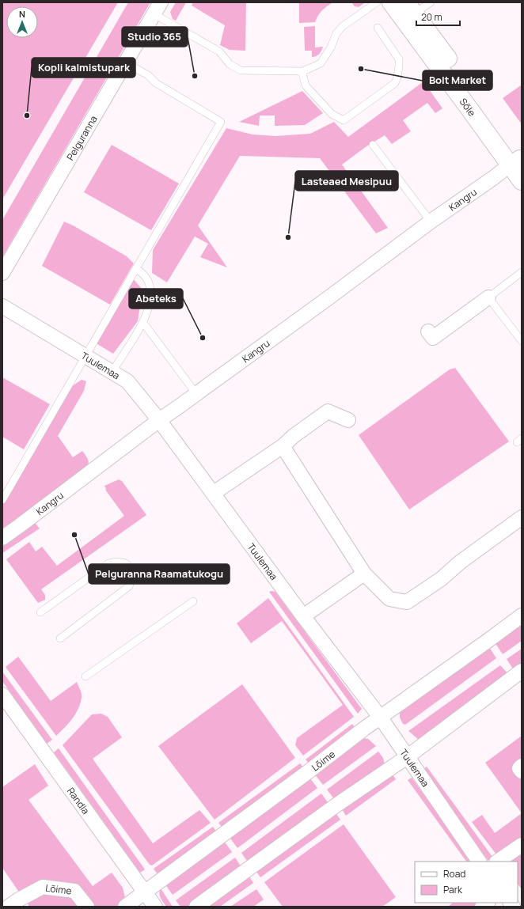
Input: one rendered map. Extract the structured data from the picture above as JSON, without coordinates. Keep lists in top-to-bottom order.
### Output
{
  "streets": {
    "main road": ["Sõle"],
    "street": [
      "Pelguranna",
      "Kangru",
      "Tuulemaa",
      "Lõime",
      "Randla"
    ]
  },
  "crossings": [
    ["Sõle", "Kangru"],
    ["Kangru", "Tuulemaa"],
    ["Tuulemaa", "Lõime"],
    ["Lõime", "Randla"]
  ],
  "places": [
    "Bolt Market",
    "Studio 365",
    "Kopli kalmistupark",
    "Lasteaed Mesipuu",
    "Abeteks",
    "Pelguranna Raamatukogu"
  ],
  "legend": ["Road", "Park"],
  "scale_bar": "20 m",
  "north": "top"
}
